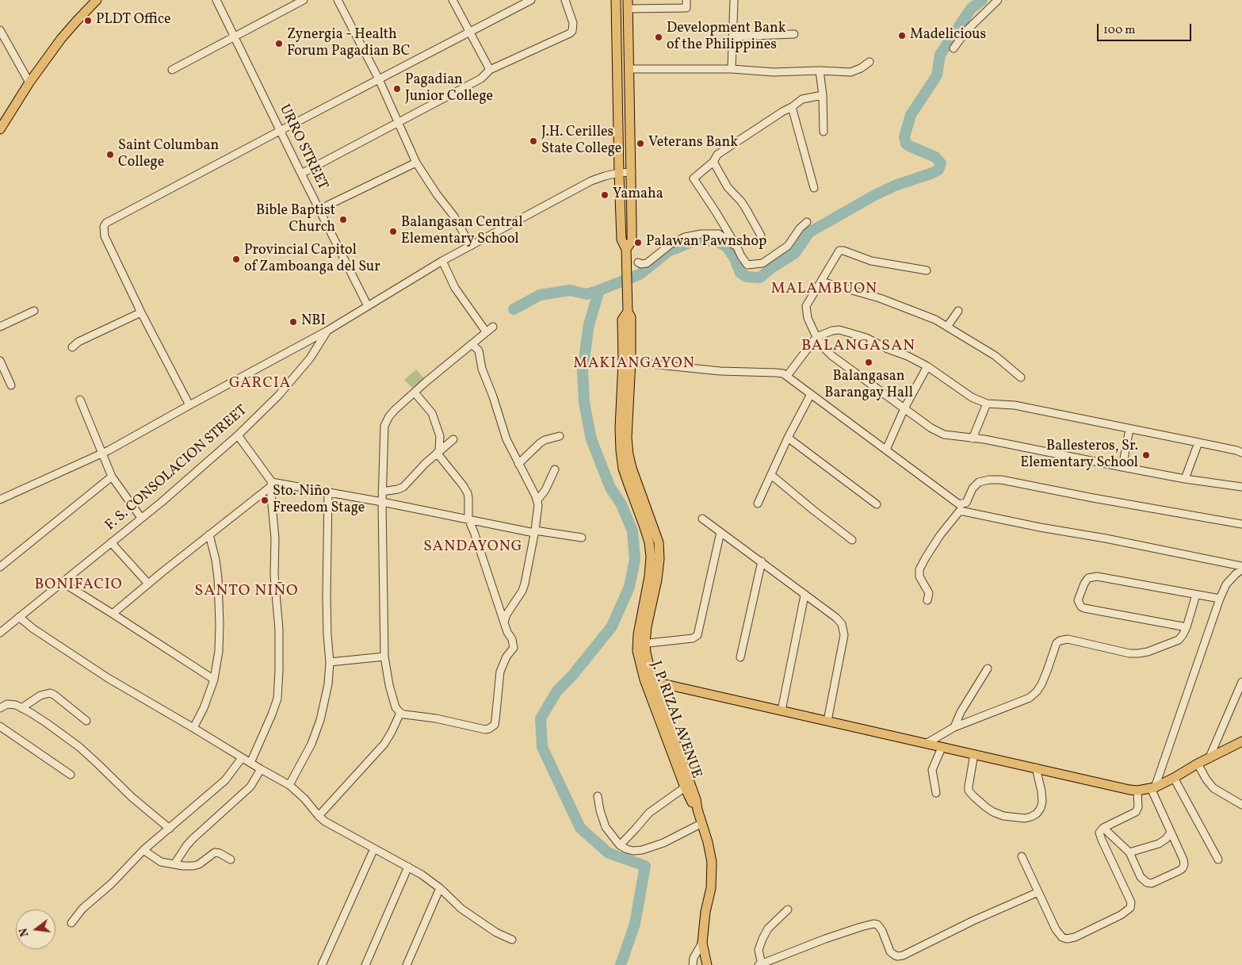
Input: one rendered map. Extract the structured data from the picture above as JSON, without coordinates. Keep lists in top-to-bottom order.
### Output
{
  "streets": {
    "main road": ["J. P. RIZAL AVENUE"],
    "street": ["URRO STREET", "F. S. CONSOLACION STREET"]
  },
  "crossings": [
    ["URRO STREET", "F. S. CONSOLACION STREET"],
    ["F. S. CONSOLACION STREET", "J. P. RIZAL AVENUE"]
  ],
  "districts": [
    "MALAMBUON",
    "BALANGASAN",
    "MAKIANGAYON",
    "GARCIA",
    "SANDAYONG",
    "BONIFACIO",
    "SANTO NIÑO"
  ],
  "places": [
    "PLDT Office",
    "Madelicious",
    "Development Bank of the Philippines",
    "Zynergia - Health Forum Pagadian BC",
    "Pagadian Junior College",
    "J.H. Cerilles State College",
    "Veterans Bank",
    "Saint Columban College",
    "Yamaha",
    "Bible Baptist Church",
    "Balangasan Central Elementary School",
    "Palawan Pawnshop",
    "Provincial Capitol of Zamboanga del Sur",
    "NBI",
    "Balangasan Barangay Hall",
    "Ballesteros, Sr. Elementary School",
    "Sto. Niño Freedom Stage"
  ],
  "scale_bar": "100 m",
  "north": "left"
}
